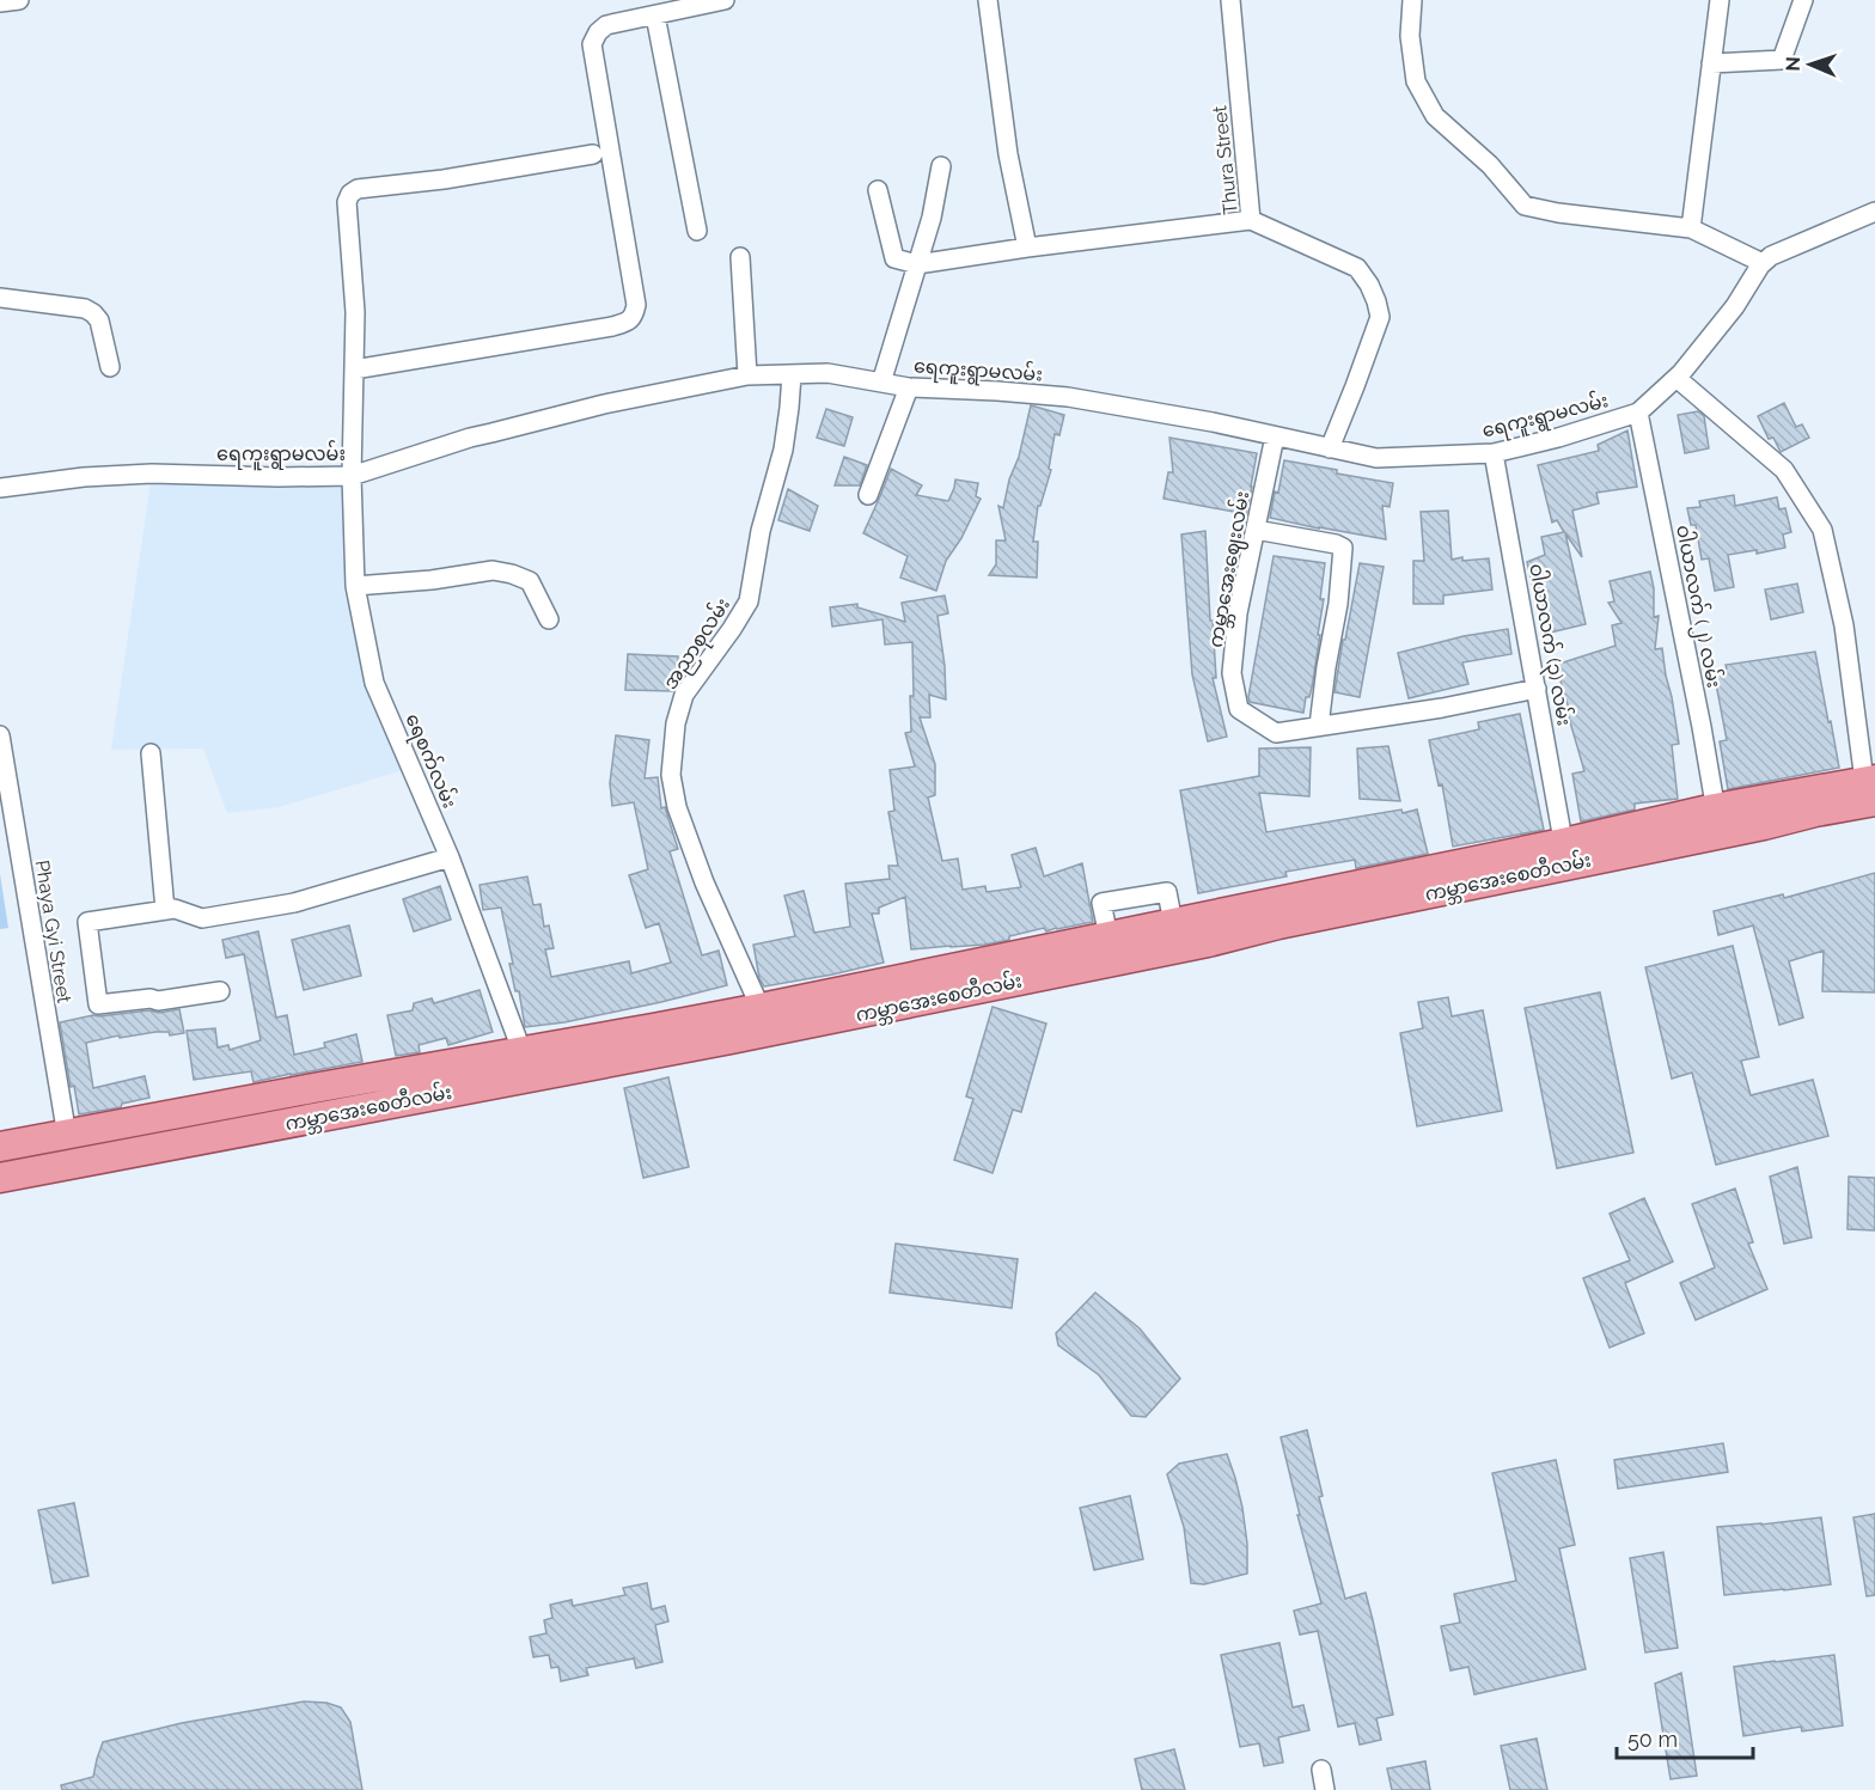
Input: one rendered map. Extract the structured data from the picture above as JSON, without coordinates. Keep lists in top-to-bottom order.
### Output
{
  "streets": {
    "main road": ["ကမ္ဘာအေးစေတီလမ်း"],
    "street": [
      "Thura Street",
      "ရေကူးရွာမလမ်း",
      "ကမ္ဘာအေးဈေးလမ်း",
      "ဝါယာလက် (၂) လမ်း",
      "အညာစုလမ်း",
      "ဝါယာလက် (၃) လမ်း",
      "ရေစက်လမ်း",
      "Phaya Gyi Street"
    ]
  },
  "crossings": [
    ["Thura Street", "ရေကူးရွာမလမ်း"],
    ["ရေကူးရွာမလမ်း", "ကမ္ဘာအေးဈေးလမ်း"],
    ["ရေကူးရွာမလမ်း", "ဝါယာလက် (၂) လမ်း"],
    ["ရေကူးရွာမလမ်း", "အညာစုလမ်း"],
    ["ရေကူးရွာမလမ်း", "ဝါယာလက် (၃) လမ်း"],
    ["ရေကူးရွာမလမ်း", "ရေစက်လမ်း"],
    ["ဝါယာလက် (၂) လမ်း", "ကမ္ဘာအေးစေတီလမ်း"],
    ["အညာစုလမ်း", "ကမ္ဘာအေးစေတီလမ်း"],
    ["ဝါယာလက် (၃) လမ်း", "ကမ္ဘာအေးစေတီလမ်း"],
    ["ရေစက်လမ်း", "ကမ္ဘာအေးစေတီလမ်း"],
    ["ကမ္ဘာအေးစေတီလမ်း", "Phaya Gyi Street"]
  ],
  "scale_bar": "50 m",
  "north": "left"
}
